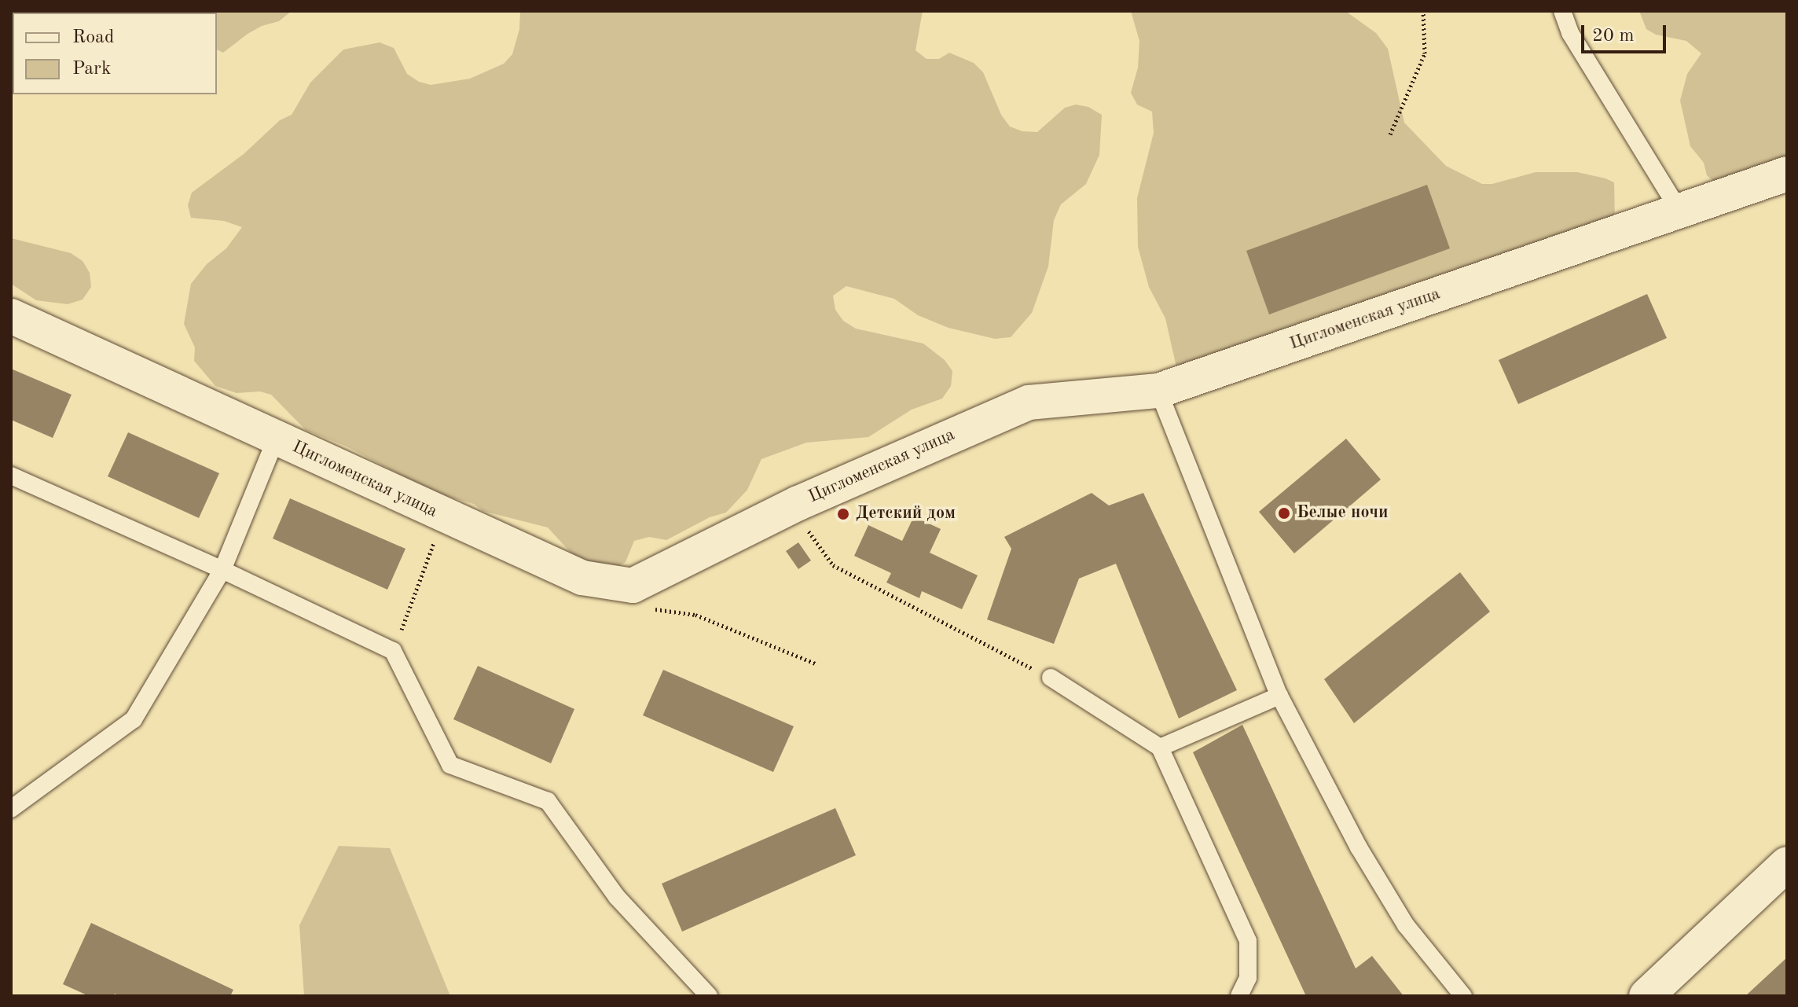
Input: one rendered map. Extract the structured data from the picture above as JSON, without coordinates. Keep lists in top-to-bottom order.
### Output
{
  "streets": {
    "street": ["Цигломенская улица"]
  },
  "places": ["Белые ночи", "Детский дом"],
  "legend": ["Road", "Park"],
  "scale_bar": "20 m"
}
